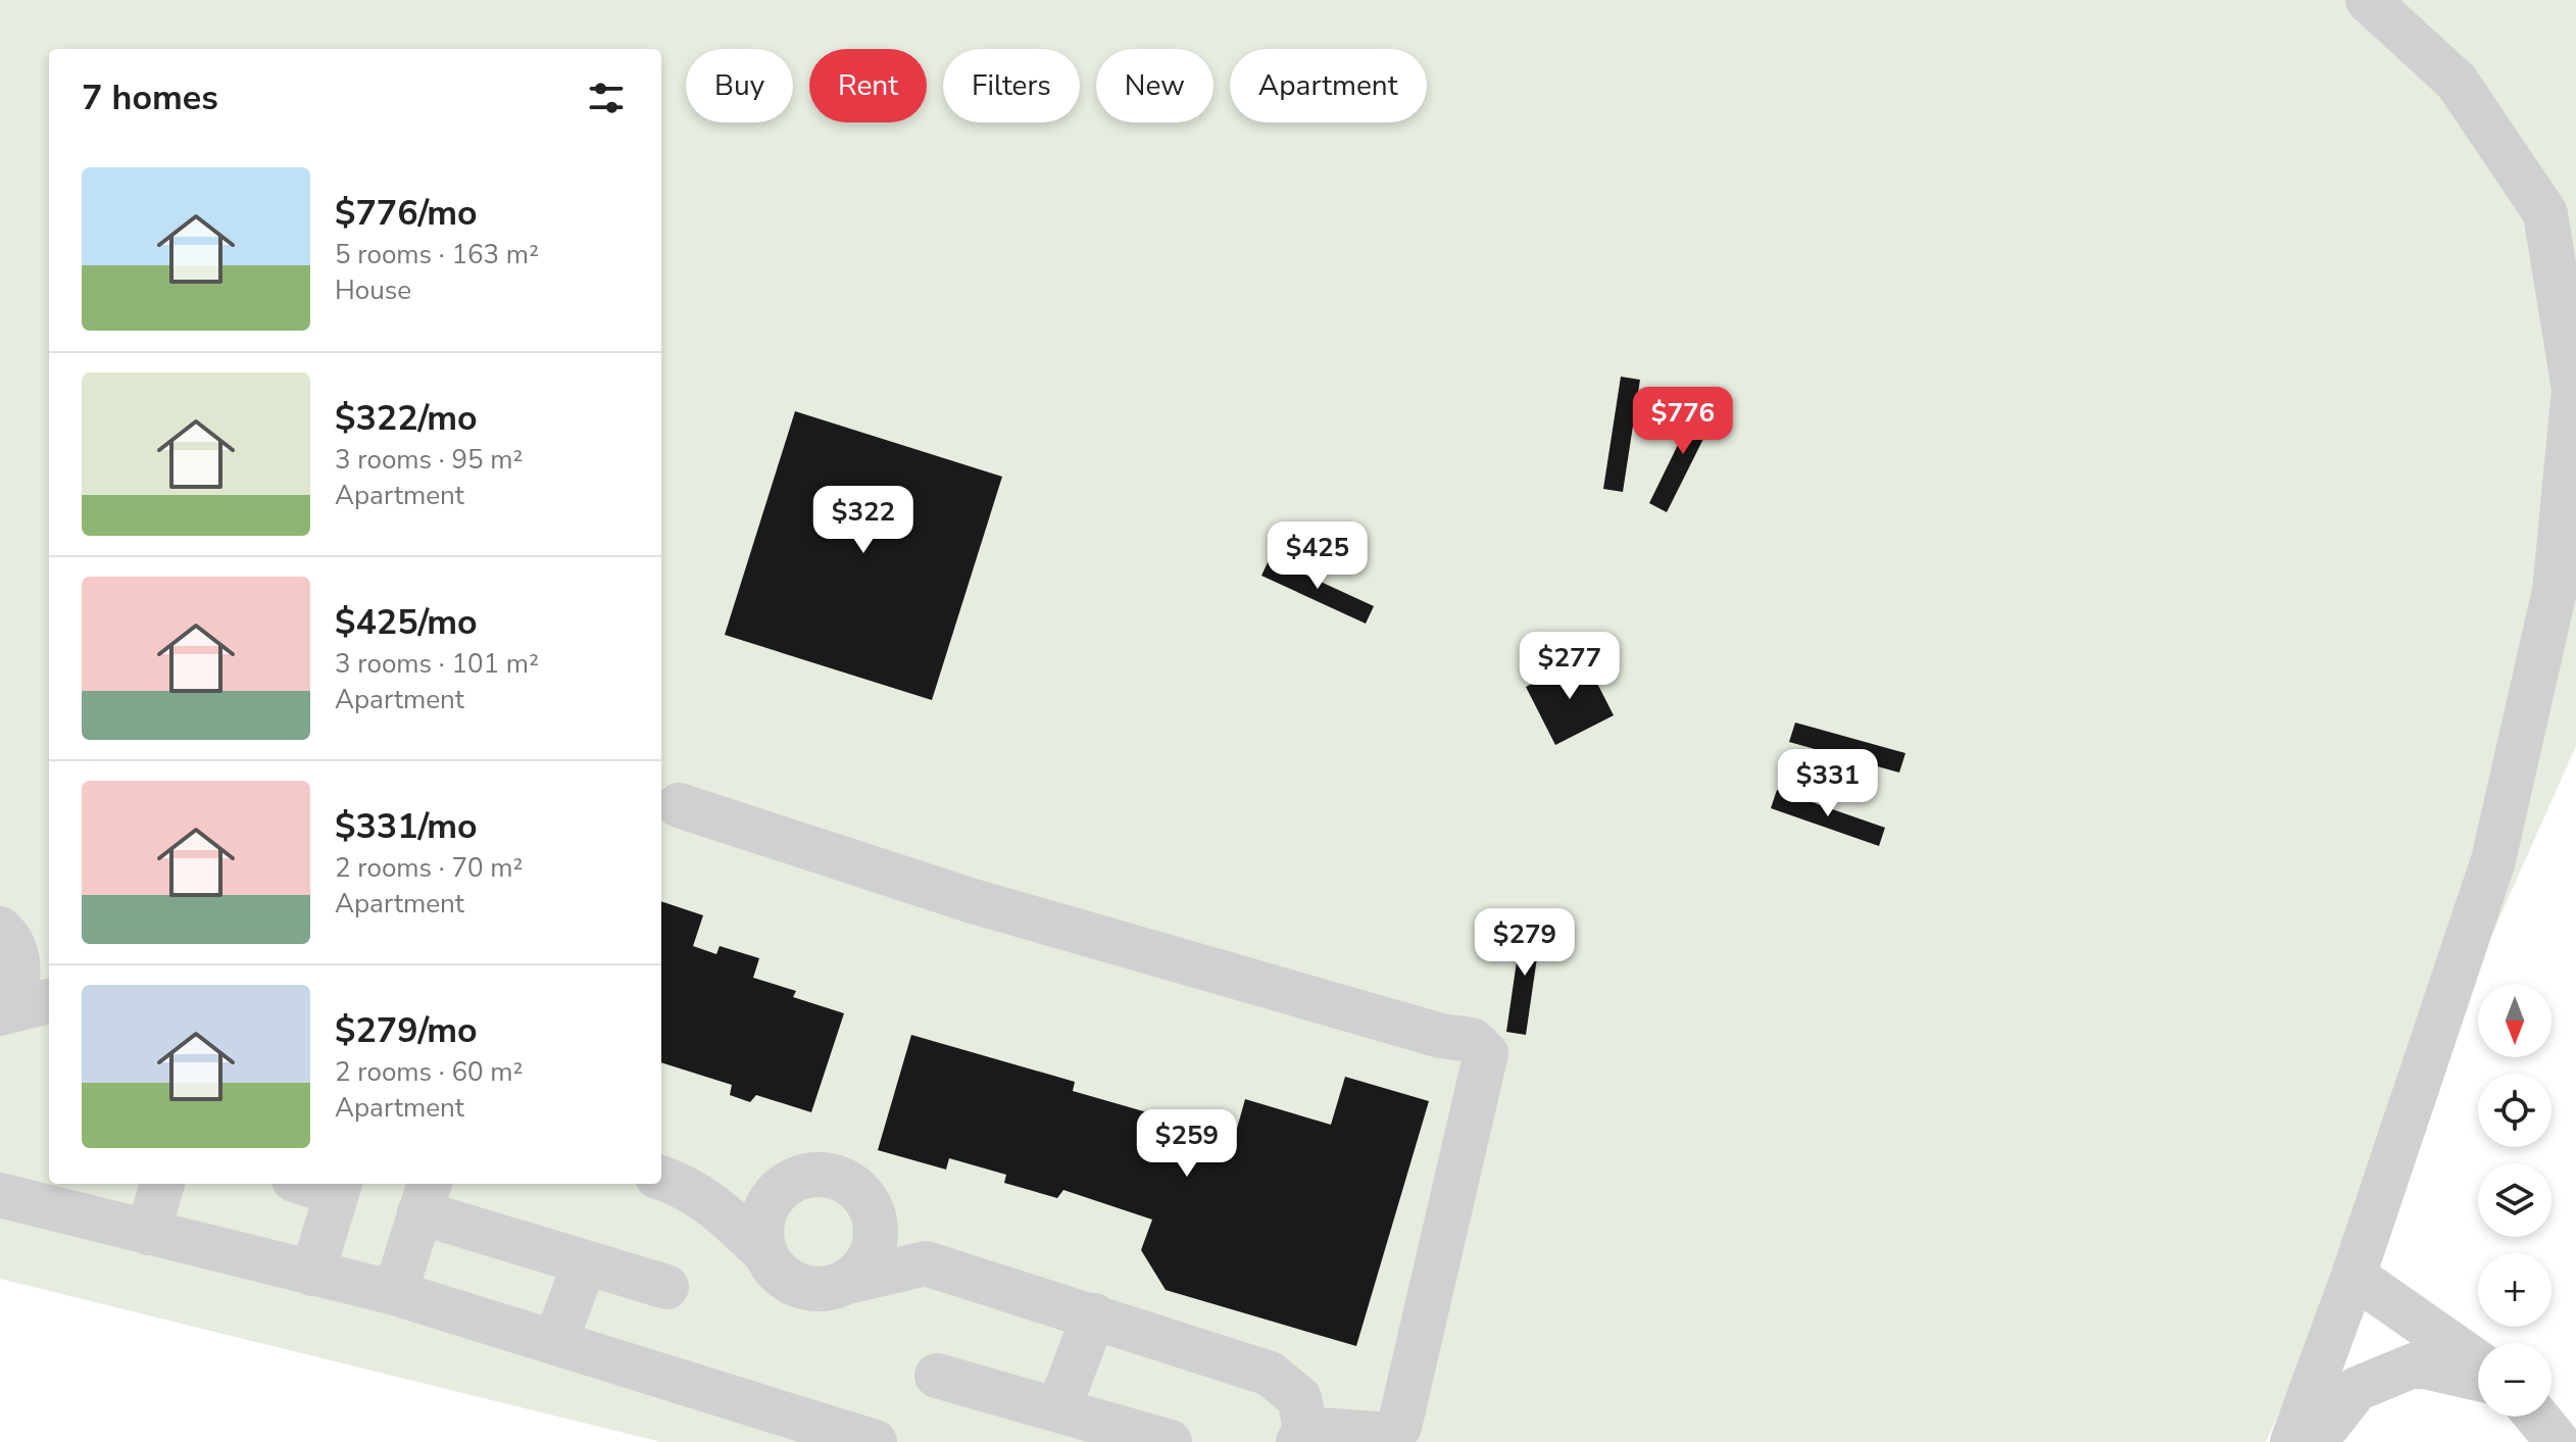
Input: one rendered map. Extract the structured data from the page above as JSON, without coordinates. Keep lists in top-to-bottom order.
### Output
{
  "north": "bottom",
  "page": {
    "chip": [
      "Buy",
      "Rent",
      "Filters",
      "New",
      "Apartment"
    ],
    "heading": "7 homes",
    "list": [
      {
        "name": "$776/mo",
        "note": "5 rooms · 163 m² · House"
      },
      {
        "name": "$322/mo",
        "note": "3 rooms · 95 m² · Apartment"
      },
      {
        "name": "$425/mo",
        "note": "3 rooms · 101 m² · Apartment"
      },
      {
        "name": "$331/mo",
        "note": "2 rooms · 70 m² · Apartment"
      },
      {
        "name": "$279/mo",
        "note": "2 rooms · 60 m² · Apartment"
      }
    ],
    "price": [
      "$776",
      "$322",
      "$425",
      "$277",
      "$331",
      "$279",
      "$259"
    ],
    "map_buttons": ["+", "−"]
  }
}
